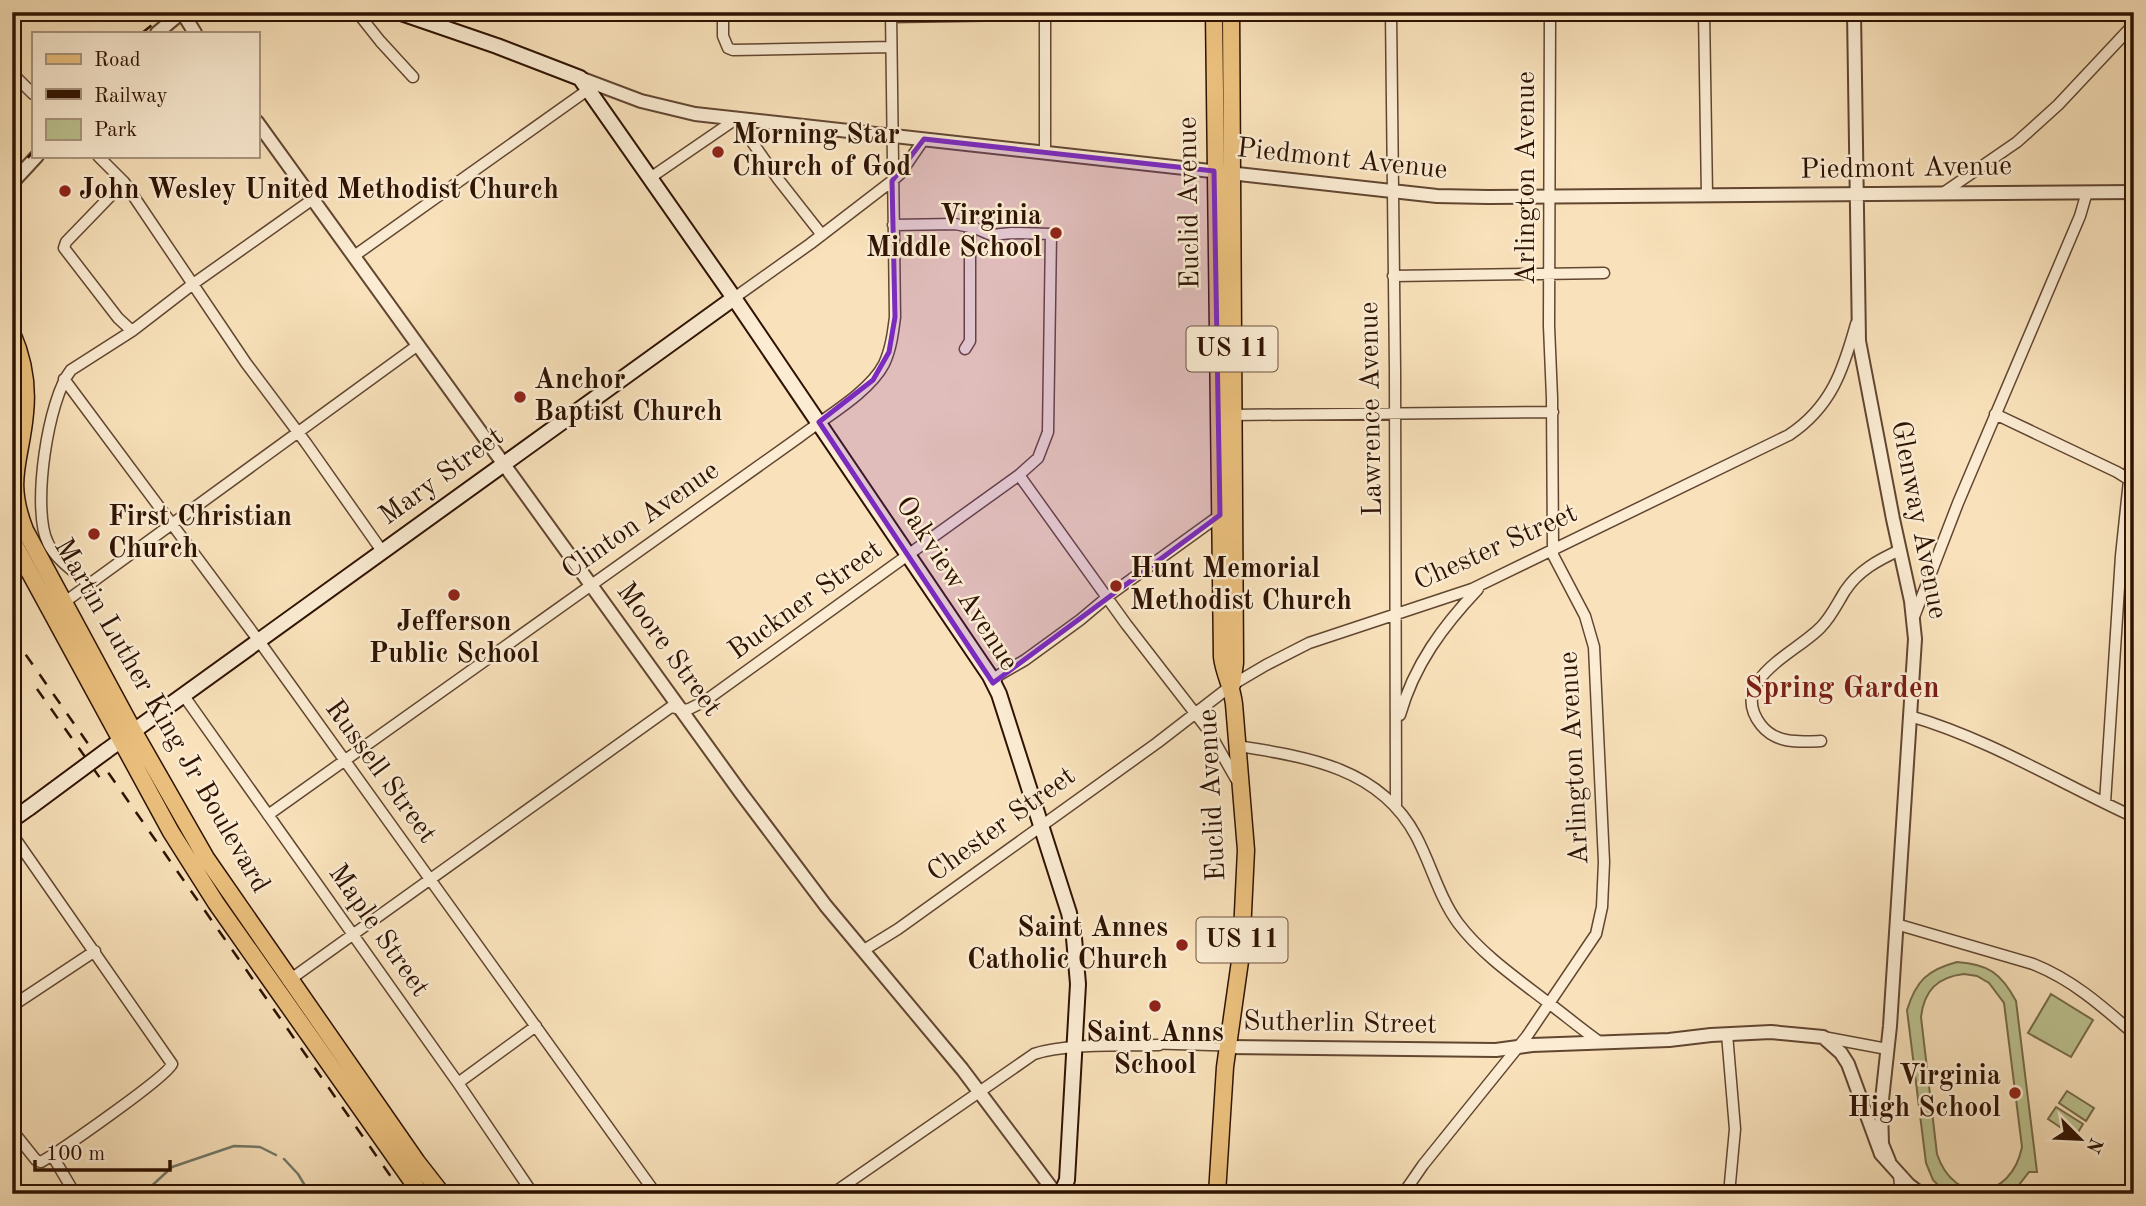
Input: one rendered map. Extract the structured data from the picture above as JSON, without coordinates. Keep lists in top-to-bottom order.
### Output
{
  "streets": {
    "main road": [
      "Piedmont Avenue",
      "Euclid Avenue",
      "US 11",
      "Mary Street",
      "Oakview Avenue",
      "Martin Luther King Jr Boulevard"
    ],
    "street": [
      "Arlington Avenue",
      "Lawrence Avenue",
      "Glenway Avenue",
      "Clinton Avenue",
      "Chester Street",
      "Buckner Street",
      "Moore Street",
      "Russell Street",
      "Maple Street",
      "Sutherlin Street"
    ]
  },
  "crossings": [
    ["Piedmont Avenue", "Arlington Avenue"],
    ["Piedmont Avenue", "Euclid Avenue"],
    ["Piedmont Avenue", "Lawrence Avenue"],
    ["Piedmont Avenue", "Mary Street"],
    ["Piedmont Avenue", "Glenway Avenue"],
    ["Piedmont Avenue", "Clinton Avenue"],
    ["Piedmont Avenue", "Oakview Avenue"],
    ["Arlington Avenue", "Chester Street"],
    ["Arlington Avenue", "Sutherlin Street"],
    ["Euclid Avenue", "Chester Street"],
    ["Euclid Avenue", "Sutherlin Street"],
    ["Lawrence Avenue", "Chester Street"],
    ["Mary Street", "Clinton Avenue"],
    ["Mary Street", "Oakview Avenue"],
    ["Mary Street", "Moore Street"],
    ["Mary Street", "Martin Luther King Jr Boulevard"],
    ["Mary Street", "Russell Street"],
    ["Mary Street", "Maple Street"],
    ["Glenway Avenue", "Chester Street"],
    ["Clinton Avenue", "Oakview Avenue"],
    ["Clinton Avenue", "Moore Street"],
    ["Clinton Avenue", "Russell Street"],
    ["Clinton Avenue", "Maple Street"],
    ["Chester Street", "Oakview Avenue"],
    ["Chester Street", "Moore Street"],
    ["Oakview Avenue", "Buckner Street"],
    ["Oakview Avenue", "Moore Street"],
    ["Oakview Avenue", "Sutherlin Street"],
    ["Buckner Street", "Moore Street"],
    ["Buckner Street", "Martin Luther King Jr Boulevard"],
    ["Buckner Street", "Russell Street"],
    ["Buckner Street", "Maple Street"],
    ["Moore Street", "Sutherlin Street"]
  ],
  "districts": ["Spring Garden"],
  "places": [
    "Morning Star Church of God",
    "John Wesley United Methodist Church",
    "Virginia Middle School",
    "Anchor Baptist Church",
    "First Christian Church",
    "Hunt Memorial Methodist Church",
    "Jefferson Public School",
    "Saint Annes Catholic Church",
    "Saint Anns School",
    "Virginia High School"
  ],
  "legend": ["Road", "Railway", "Park"],
  "scale_bar": "100 m",
  "north": "bottom right"
}
